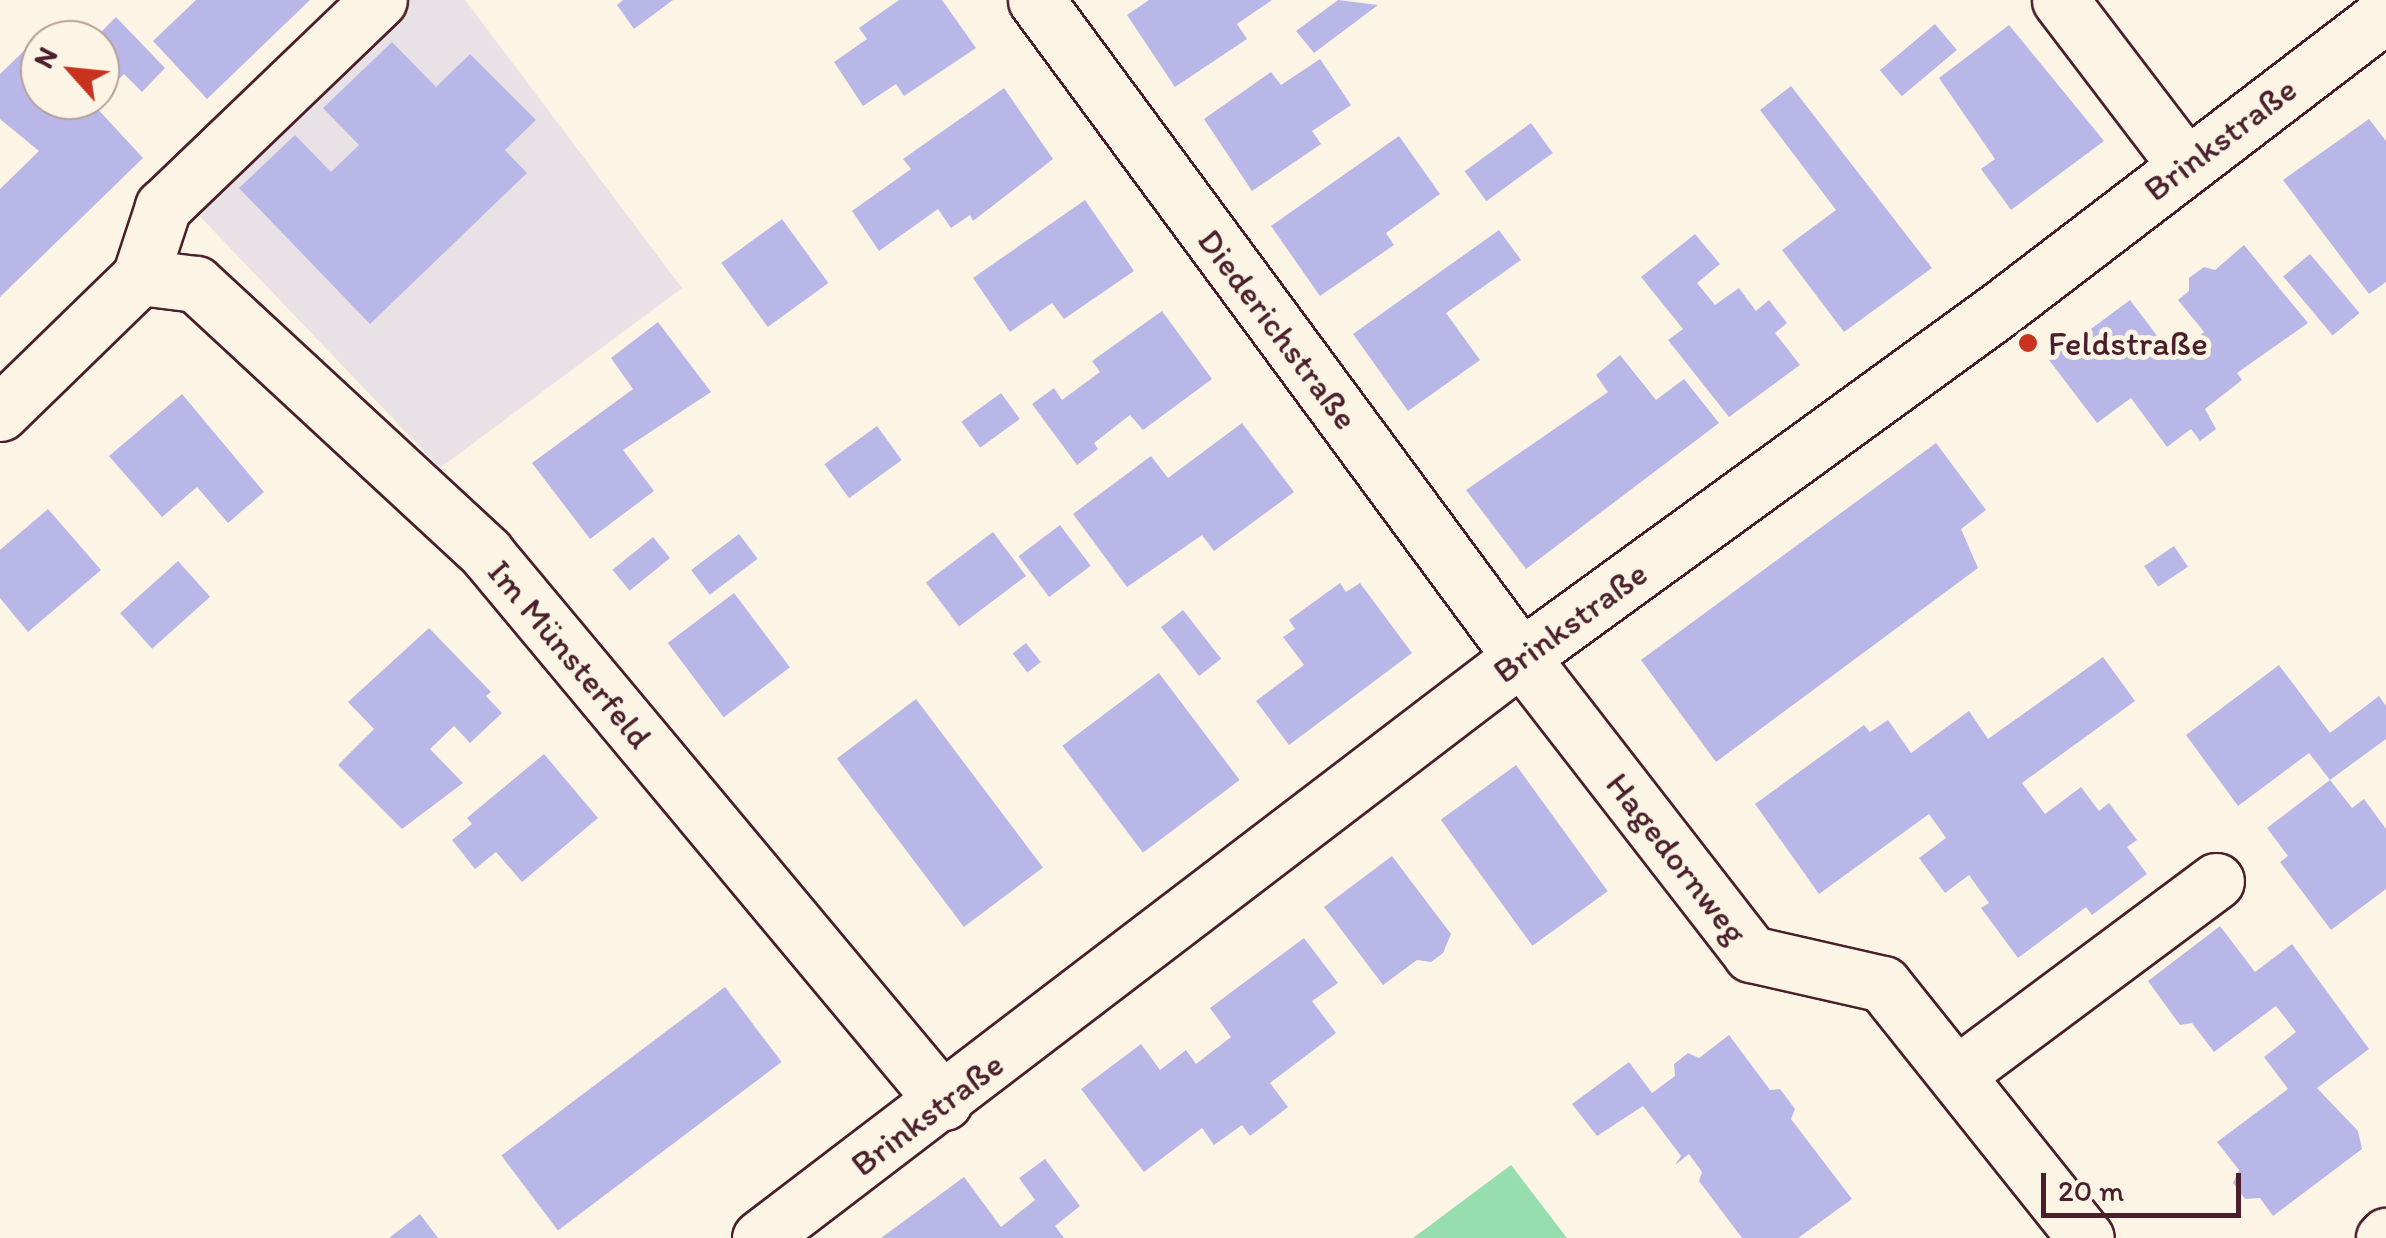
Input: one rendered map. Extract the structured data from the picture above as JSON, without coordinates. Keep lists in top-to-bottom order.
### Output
{
  "streets": {
    "street": [
      "Brinkstraße",
      "Diederichstraße",
      "Im Münsterfeld",
      "Hagedornweg"
    ]
  },
  "crossings": [
    ["Brinkstraße", "Diederichstraße"],
    ["Brinkstraße", "Im Münsterfeld"],
    ["Brinkstraße", "Hagedornweg"],
    ["Diederichstraße", "Hagedornweg"]
  ],
  "places": ["Feldstraße"],
  "scale_bar": "20 m",
  "north": "top left"
}
